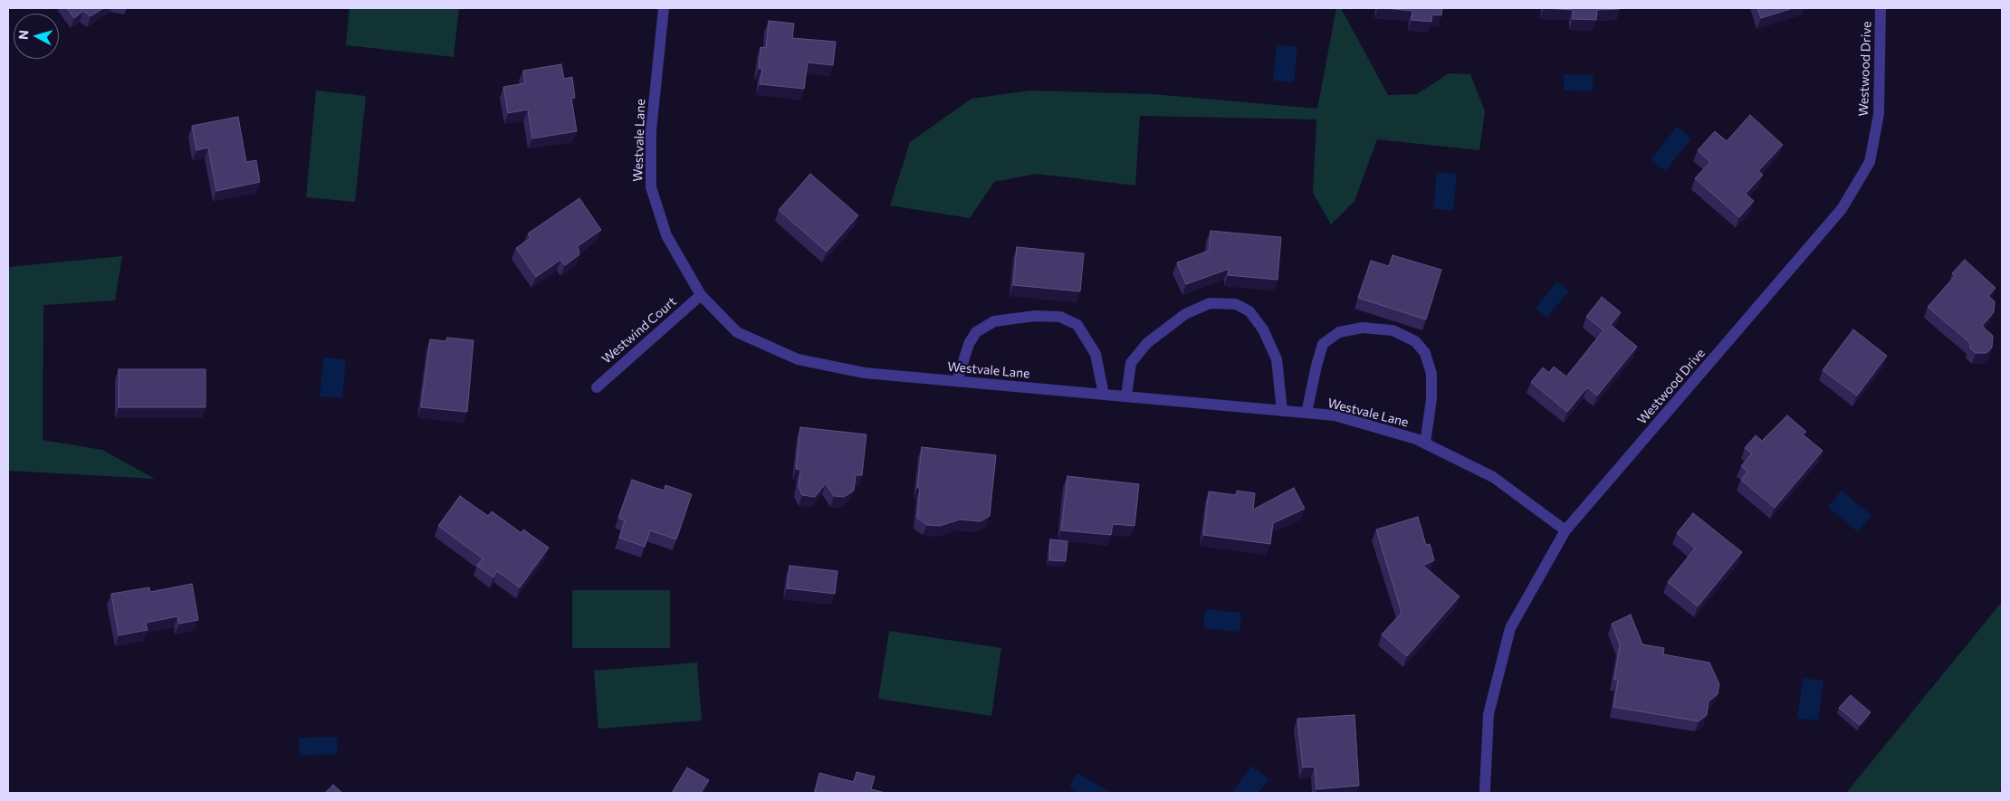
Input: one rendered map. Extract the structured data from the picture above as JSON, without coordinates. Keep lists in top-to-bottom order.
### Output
{
  "streets": {
    "street": ["Westwood Drive", "Westvale Lane", "Westwind Court"]
  },
  "crossings": [
    ["Westwood Drive", "Westvale Lane"],
    ["Westvale Lane", "Westwind Court"]
  ],
  "north": "left"
}
